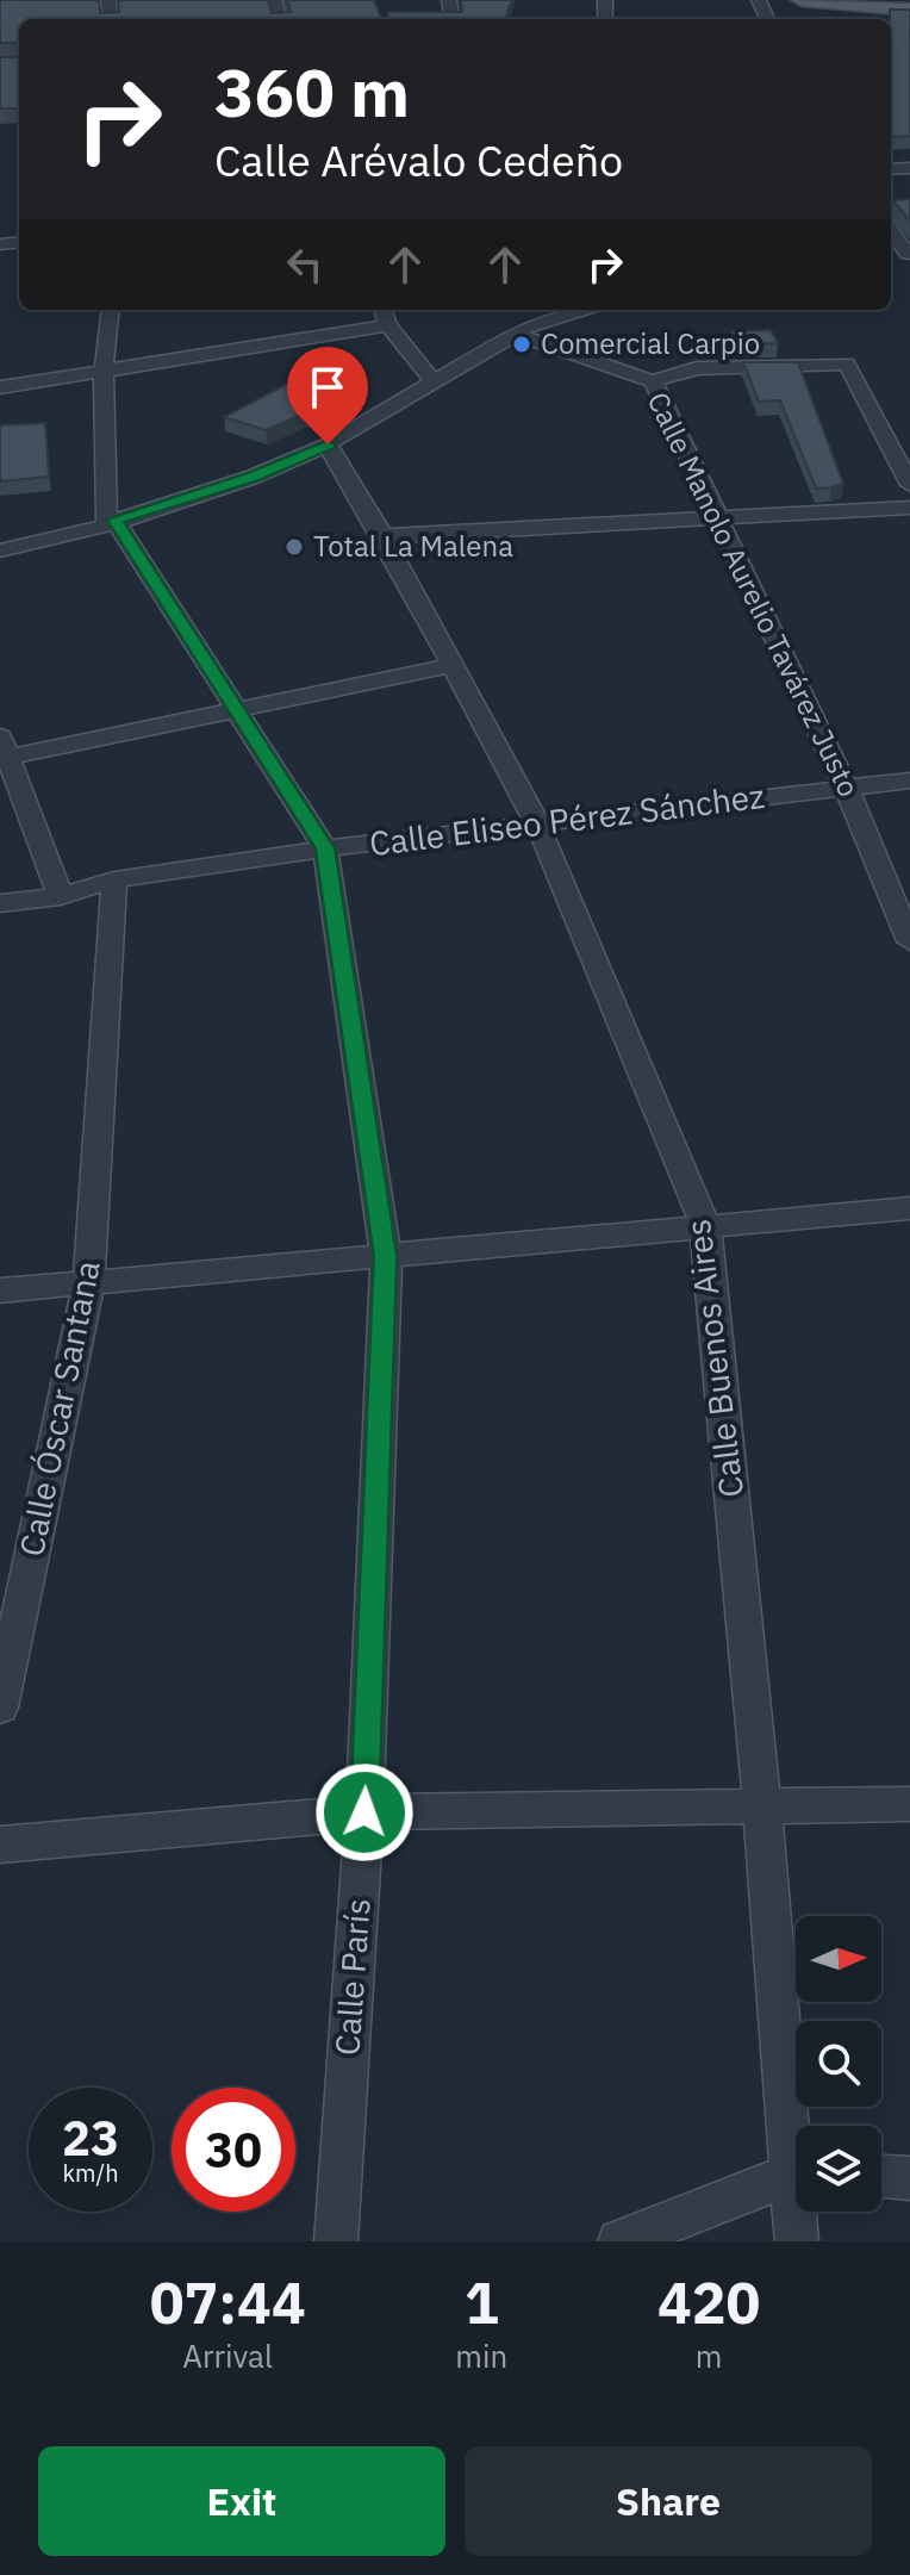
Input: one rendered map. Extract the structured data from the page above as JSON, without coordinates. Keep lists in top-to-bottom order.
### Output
{
  "streets": {
    "street": [
      "Calle Manolo Aurelio Tavárez Justo",
      "Calle Eliseo Pérez Sánchez",
      "Calle Buenos Aires",
      "Calle Óscar Santana",
      "Calle París"
    ]
  },
  "crossings": [
    ["Calle Manolo Aurelio Tavárez Justo", "Calle Eliseo Pérez Sánchez"],
    ["Calle Eliseo Pérez Sánchez", "Calle Buenos Aires"],
    ["Calle Eliseo Pérez Sánchez", "Calle Óscar Santana"],
    ["Calle Eliseo Pérez Sánchez", "Calle París"]
  ],
  "places": ["Comercial Carpio", "Total La Malena"],
  "north": "right",
  "page": {
    "turn": ["360 m", "Calle Arévalo Cedeño"],
    "speed": "23 km/h",
    "limit": "30",
    "eta": [
      "07:44",
      "Arrival",
      "1",
      "min",
      "420",
      "m"
    ],
    "buttons": ["Exit", "Share"]
  }
}
